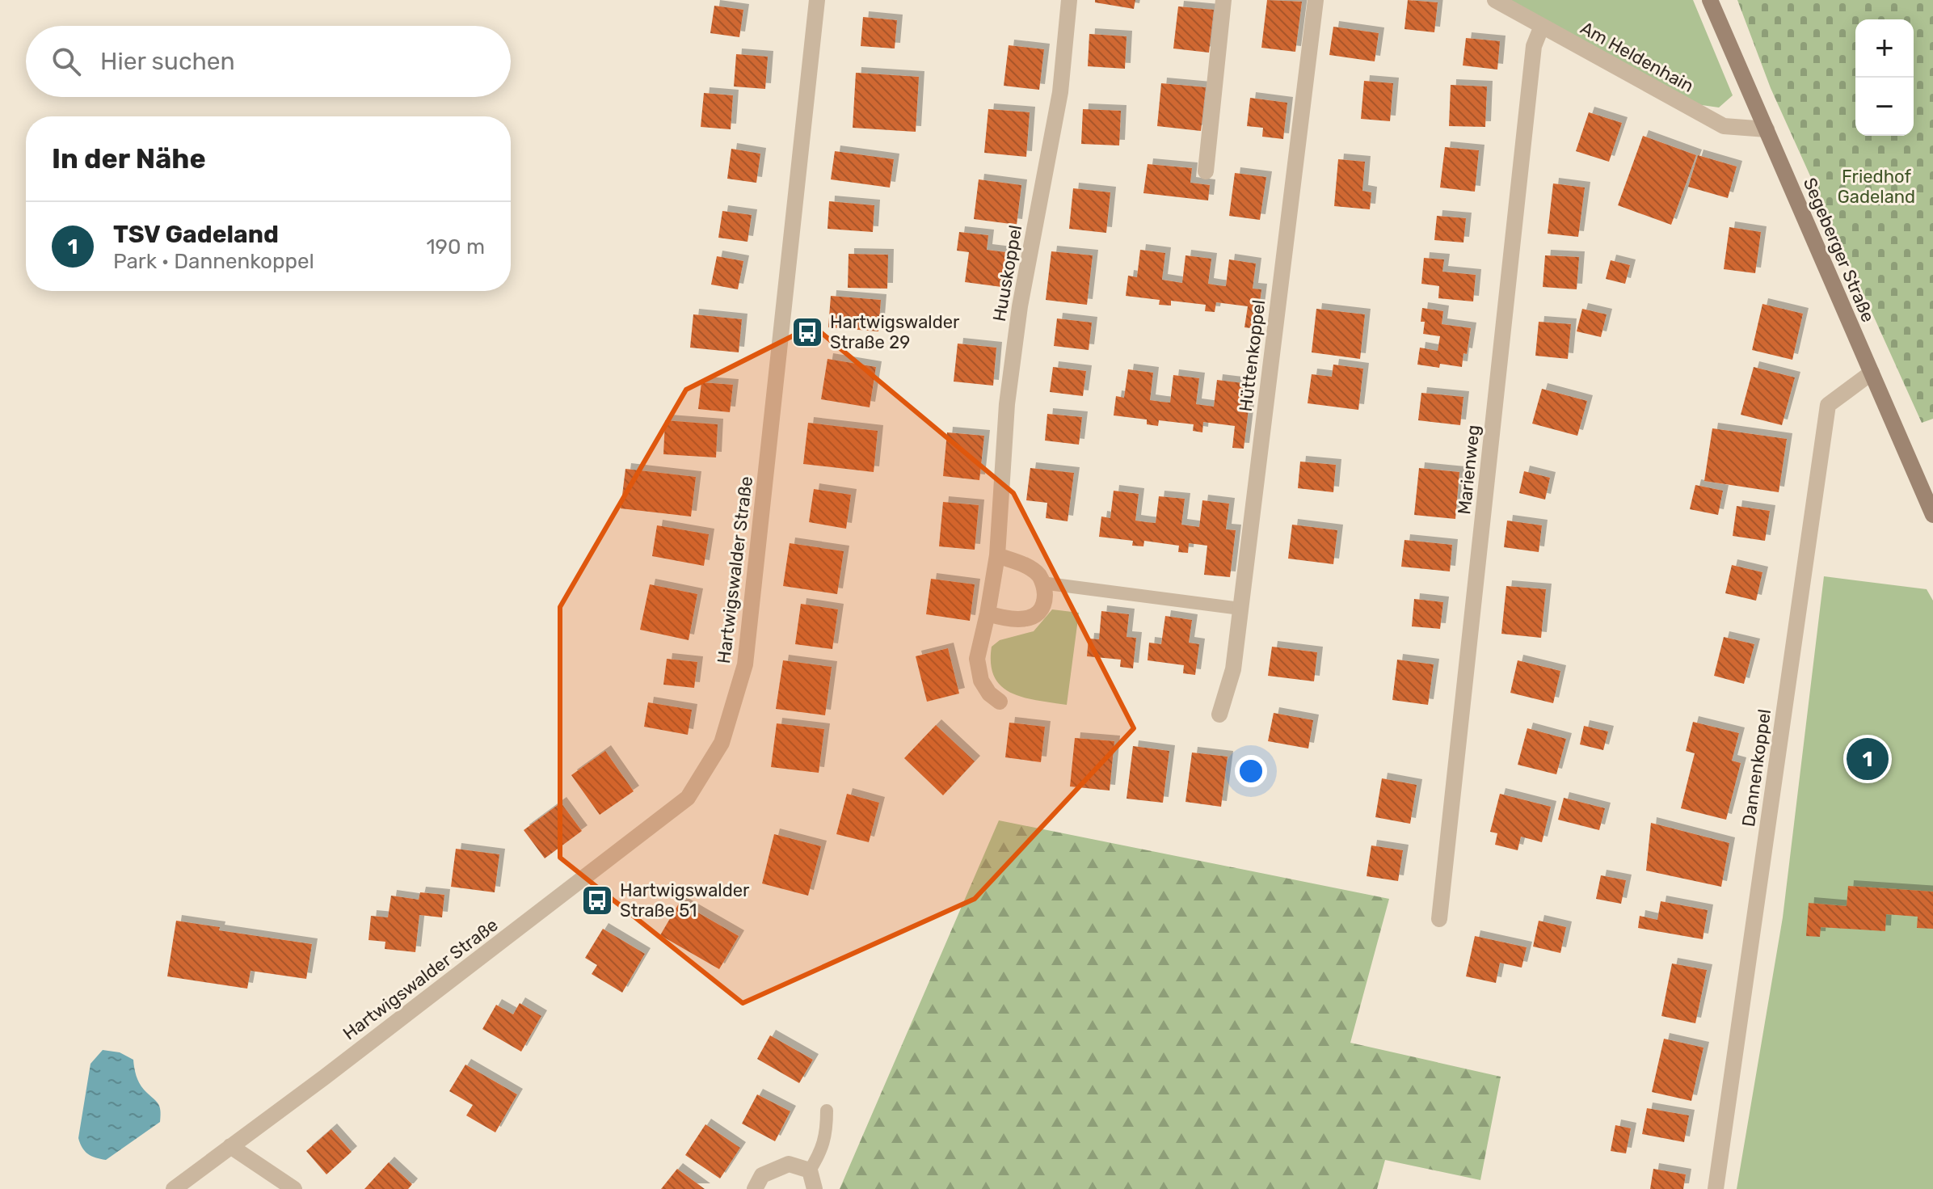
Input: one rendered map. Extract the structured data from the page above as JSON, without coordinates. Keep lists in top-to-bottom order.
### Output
{
  "streets": {
    "main road": ["Segeberger Straße"],
    "street": [
      "Am Heldenhain",
      "Huuskoppel",
      "Hüttenkoppel",
      "Marienweg",
      "Hartwigswalder Straße",
      "Dannenkoppel"
    ]
  },
  "crossings": [
    ["Am Heldenhain", "Segeberger Straße"],
    ["Am Heldenhain", "Marienweg"],
    ["Segeberger Straße", "Dannenkoppel"]
  ],
  "parks": ["Friedhof Gadeland"],
  "places": {
    "bus stop": ["Hartwigswalder Straße 29", "Hartwigswalder Straße 51"]
  },
  "page": {
    "map_buttons": ["+", "−"],
    "search": "Hier suchen",
    "heading": "In der Nähe",
    "list": [
      {
        "mark": "1",
        "name": "TSV Gadeland",
        "note": "Park · Dannenkoppel",
        "value": "190 m"
      }
    ],
    "pins": "1"
  }
}
